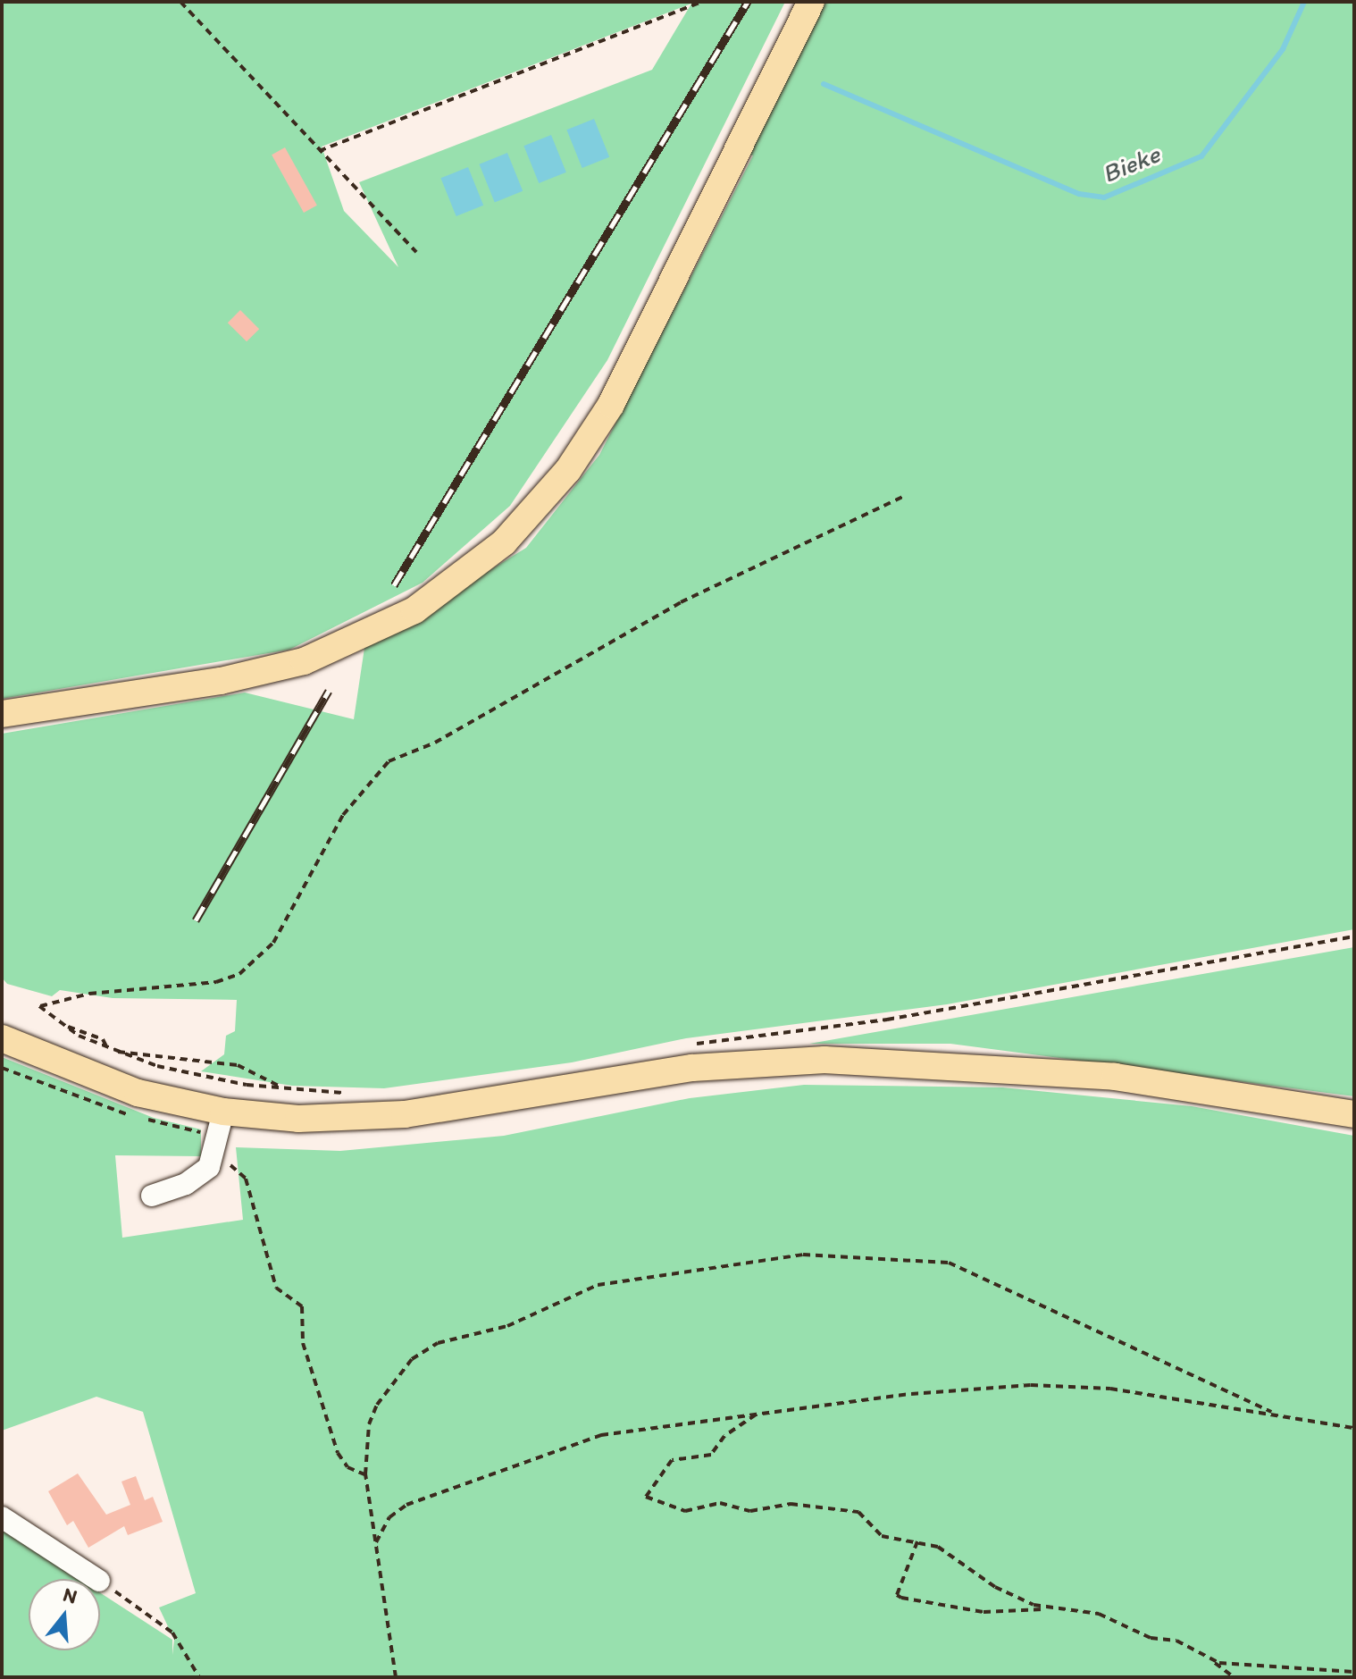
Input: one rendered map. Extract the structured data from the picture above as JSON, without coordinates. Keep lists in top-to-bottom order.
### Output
{
  "water": ["Bieke"],
  "north": "top"
}
